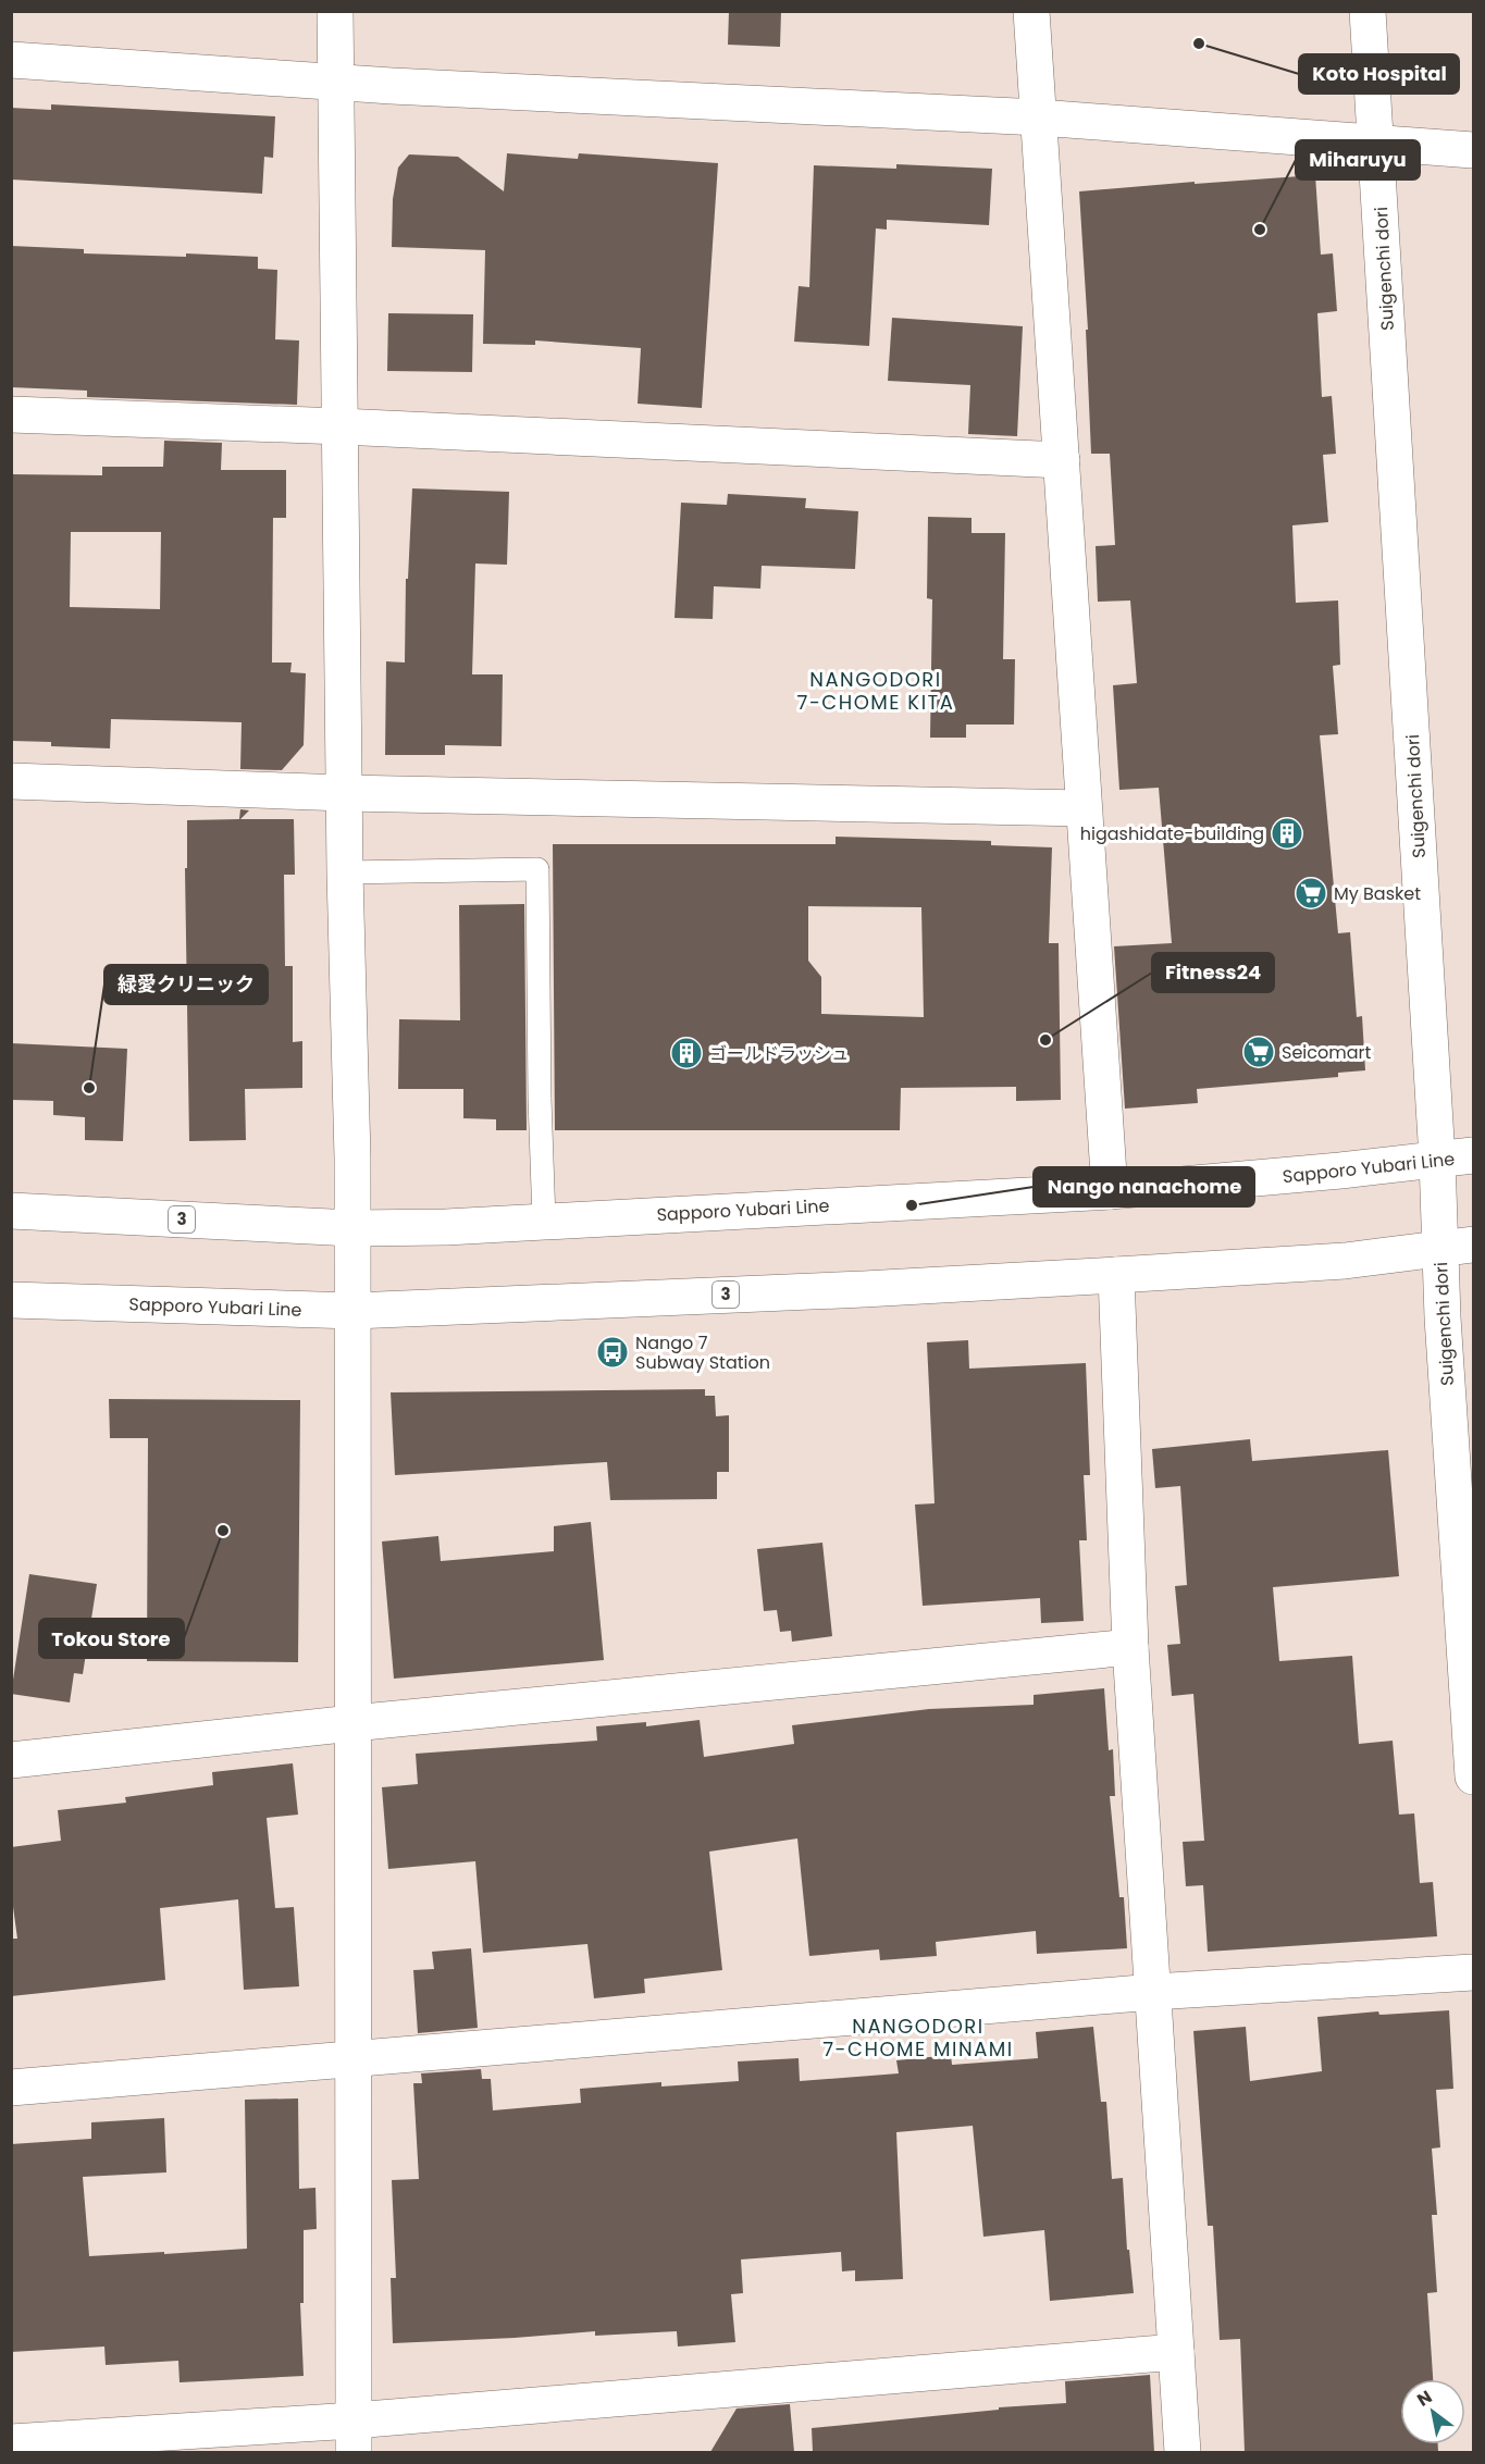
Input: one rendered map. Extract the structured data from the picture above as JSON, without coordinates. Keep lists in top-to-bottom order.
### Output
{
  "streets": {
    "street": ["Suigenchi dori", "Sapporo Yubari Line", "3"]
  },
  "crossings": [
    ["Suigenchi dori", "Sapporo Yubari Line"]
  ],
  "districts": ["NANGODORI 7-CHOME KITA", "NANGODORI 7-CHOME MINAMI"],
  "places": {
    "other": [
      "Koto Hospital",
      "Miharuyu",
      "Fitness24",
      "緑愛クリニック",
      "Nango nanachome",
      "Tokou Store"
    ],
    "building": ["higashidate-building", "ゴールドラッシュ"],
    "supermarket": ["My Basket", "Seicomart"],
    "bus stop": ["Nango 7 Subway Station"]
  },
  "north": "top left"
}
